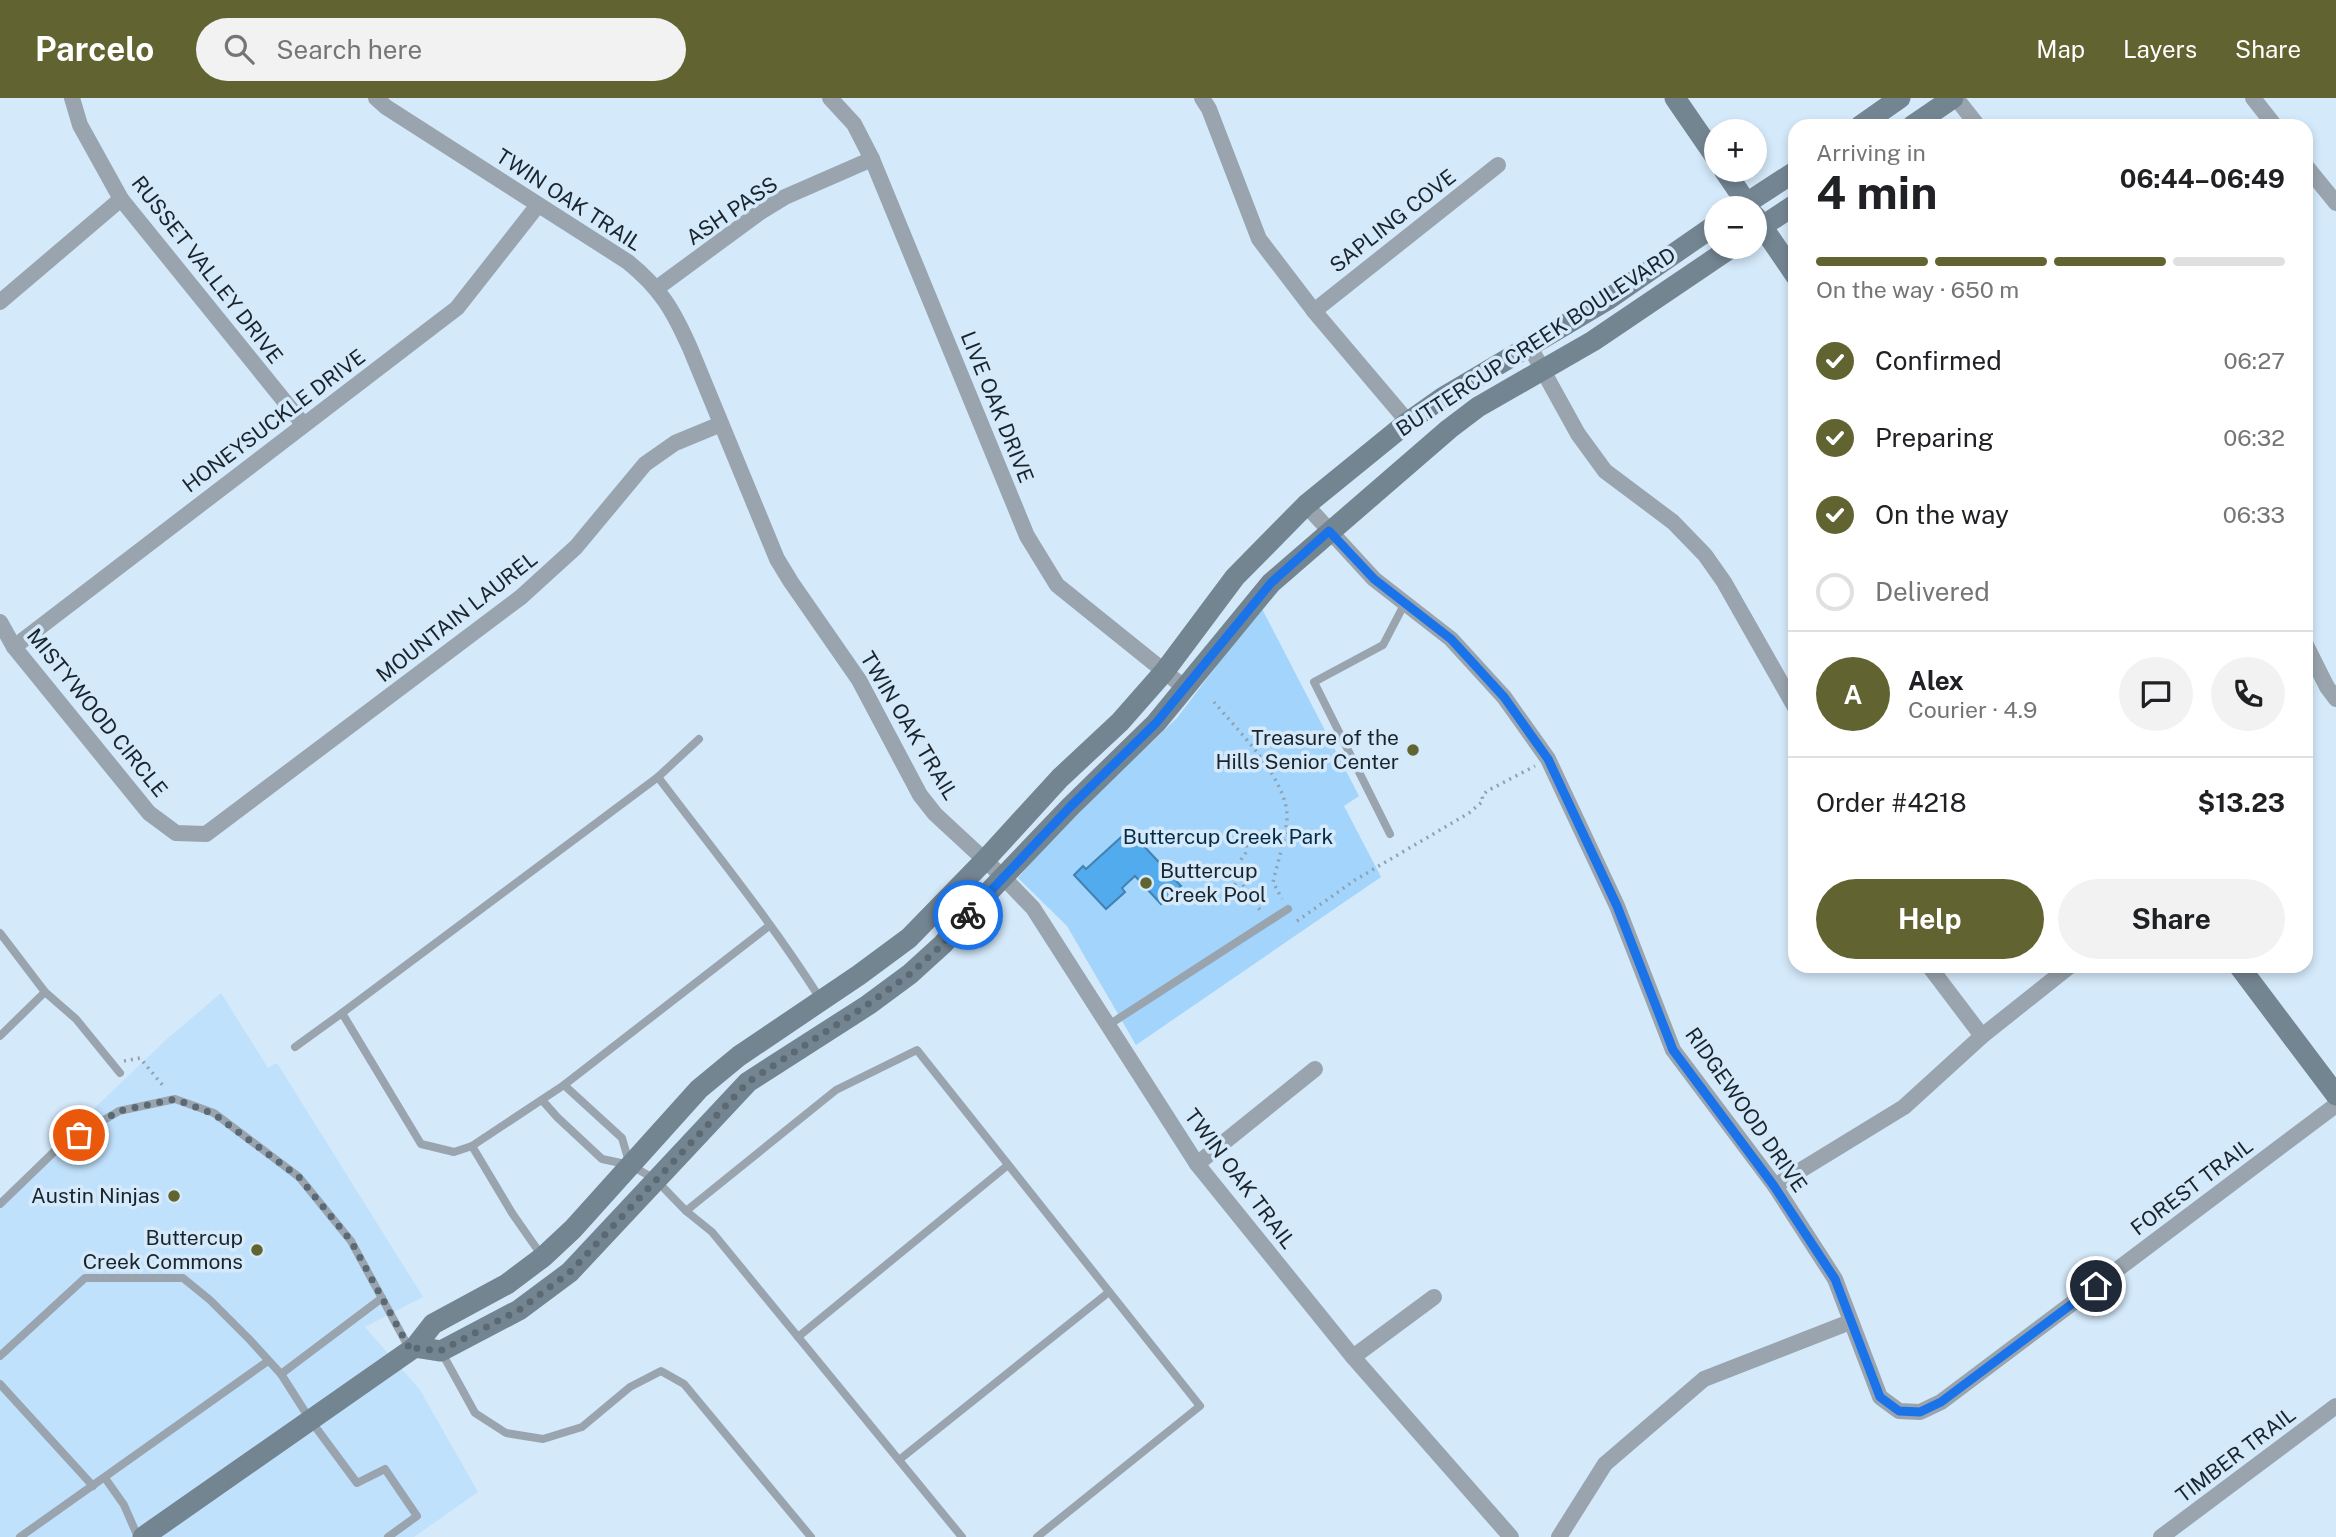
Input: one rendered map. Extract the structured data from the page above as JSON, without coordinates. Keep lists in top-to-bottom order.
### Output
{
  "streets": {
    "street": [
      "TWIN OAK TRAIL",
      "ASH PASS",
      "SAPLING COVE",
      "RUSSET VALLEY DRIVE",
      "BUTTERCUP CREEK BOULEVARD",
      "LIVE OAK DRIVE",
      "HONEYSUCKLE DRIVE",
      "MOUNTAIN LAUREL",
      "MISTYWOOD CIRCLE",
      "RIDGEWOOD DRIVE",
      "FOREST TRAIL",
      "TIMBER TRAIL"
    ]
  },
  "crossings": [
    ["TWIN OAK TRAIL", "ASH PASS"],
    ["TWIN OAK TRAIL", "BUTTERCUP CREEK BOULEVARD"],
    ["TWIN OAK TRAIL", "HONEYSUCKLE DRIVE"],
    ["TWIN OAK TRAIL", "MOUNTAIN LAUREL"],
    ["ASH PASS", "LIVE OAK DRIVE"],
    ["RUSSET VALLEY DRIVE", "HONEYSUCKLE DRIVE"],
    ["BUTTERCUP CREEK BOULEVARD", "LIVE OAK DRIVE"],
    ["BUTTERCUP CREEK BOULEVARD", "RIDGEWOOD DRIVE"],
    ["HONEYSUCKLE DRIVE", "MISTYWOOD CIRCLE"],
    ["MOUNTAIN LAUREL", "MISTYWOOD CIRCLE"],
    ["RIDGEWOOD DRIVE", "FOREST TRAIL"]
  ],
  "parks": ["Buttercup Creek Park"],
  "places": [
    "Treasure of the Hills Senior Center",
    "Buttercup Creek Pool",
    "Austin Ninjas",
    "Buttercup Creek Commons"
  ],
  "page": {
    "header": "Parcelo",
    "search": "Search here",
    "nav": ["Map", "Layers", "Share"],
    "map_buttons": ["+", "−"],
    "heading": ["4 min", "Arriving in", "06:44–06:49"],
    "panel": [
      "Alex",
      "Courier · 4.9",
      "Order #4218",
      "$13.23"
    ],
    "bar": "On the way · 650 m",
    "list": [
      ["Confirmed", "06:27"],
      ["Preparing", "06:32"],
      ["On the way", "06:33"],
      "Delivered"
    ],
    "round": "A",
    "buttons": ["Help", "Share"]
  }
}
